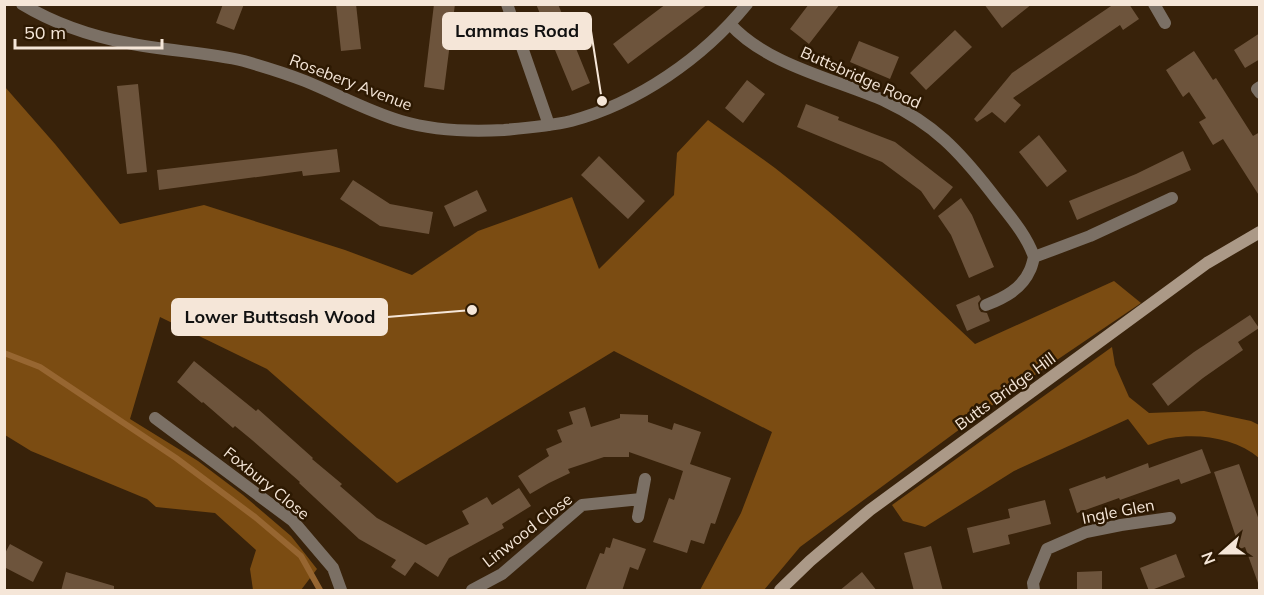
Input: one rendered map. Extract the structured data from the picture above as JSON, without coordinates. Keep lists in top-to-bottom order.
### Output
{
  "streets": {
    "street": [
      "Buttsbridge Road",
      "Rosebery Avenue",
      "Butts Bridge Hill",
      "Foxbury Close",
      "Ingle Glen",
      "Linwood Close"
    ]
  },
  "crossings": [
    ["Buttsbridge Road", "Rosebery Avenue"]
  ],
  "places": ["Lammas Road", "Lower Buttsash Wood"],
  "scale_bar": "50 m",
  "north": "left"
}
